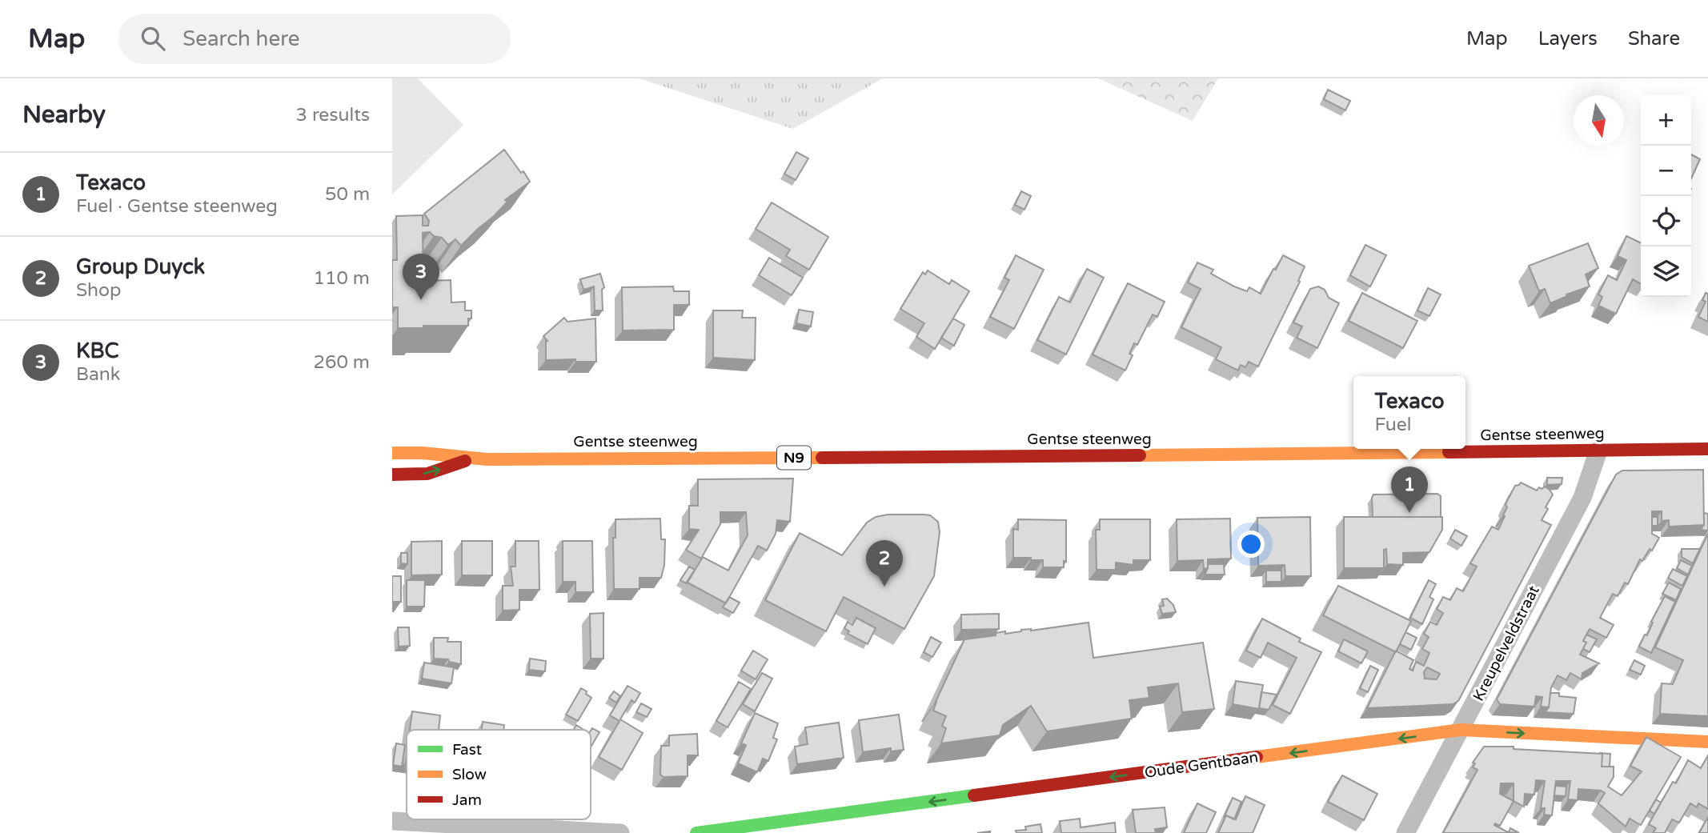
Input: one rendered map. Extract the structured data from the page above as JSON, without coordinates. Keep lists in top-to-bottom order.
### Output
{
  "streets": {
    "main road": ["Gentse steenweg", "N9", "Oude Gentbaan"],
    "street": ["Kreupelveldstraat"]
  },
  "crossings": [
    ["Gentse steenweg", "Kreupelveldstraat"],
    ["Kreupelveldstraat", "Oude Gentbaan"]
  ],
  "legend": ["Fast", "Slow", "Jam"],
  "north": "bottom",
  "page": {
    "header": "Map",
    "search": "Search here",
    "nav": ["Map", "Layers", "Share"],
    "heading": ["Nearby", "3 results"],
    "map_buttons": ["+", "−"],
    "list": [
      {
        "mark": "1",
        "name": "Texaco",
        "note": "Fuel · Gentse steenweg",
        "value": "50 m"
      },
      {
        "mark": "2",
        "name": "Group Duyck",
        "note": "Shop",
        "value": "110 m"
      },
      {
        "mark": "3",
        "name": "KBC",
        "note": "Bank",
        "value": "260 m"
      }
    ],
    "pins": ["3", "1", "2"],
    "popup": ["Texaco", "Fuel"]
  }
}
